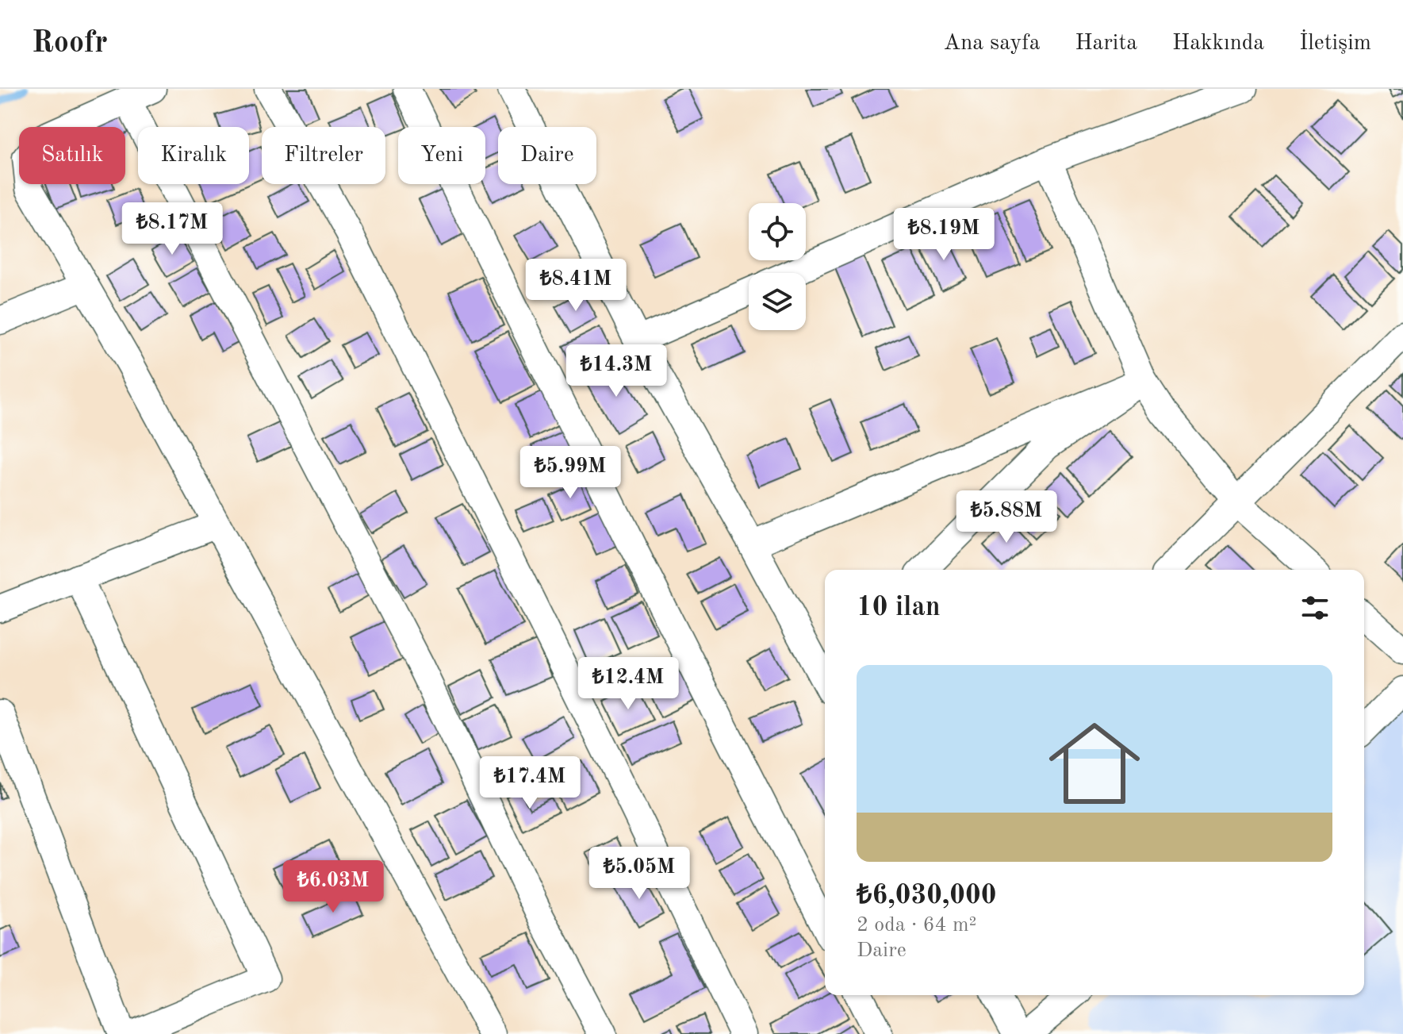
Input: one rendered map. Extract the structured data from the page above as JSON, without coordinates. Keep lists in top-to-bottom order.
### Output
{
  "page": {
    "header": "Roofr",
    "nav": [
      "Ana sayfa",
      "Harita",
      "Hakkında",
      "İletişim"
    ],
    "chip": [
      "Satılık",
      "Kiralık",
      "Filtreler",
      "Yeni",
      "Daire"
    ],
    "price": [
      "₺8.17M",
      "₺8.19M",
      "₺8.41M",
      "₺14.3M",
      "₺5.99M",
      "₺5.88M",
      "₺12.4M",
      "₺17.4M",
      "₺5.05M",
      "₺6.03M"
    ],
    "heading": "10 ilan",
    "list": [
      {
        "name": "₺6,030,000",
        "note": "2 oda · 64 m² · Daire"
      }
    ]
  }
}
